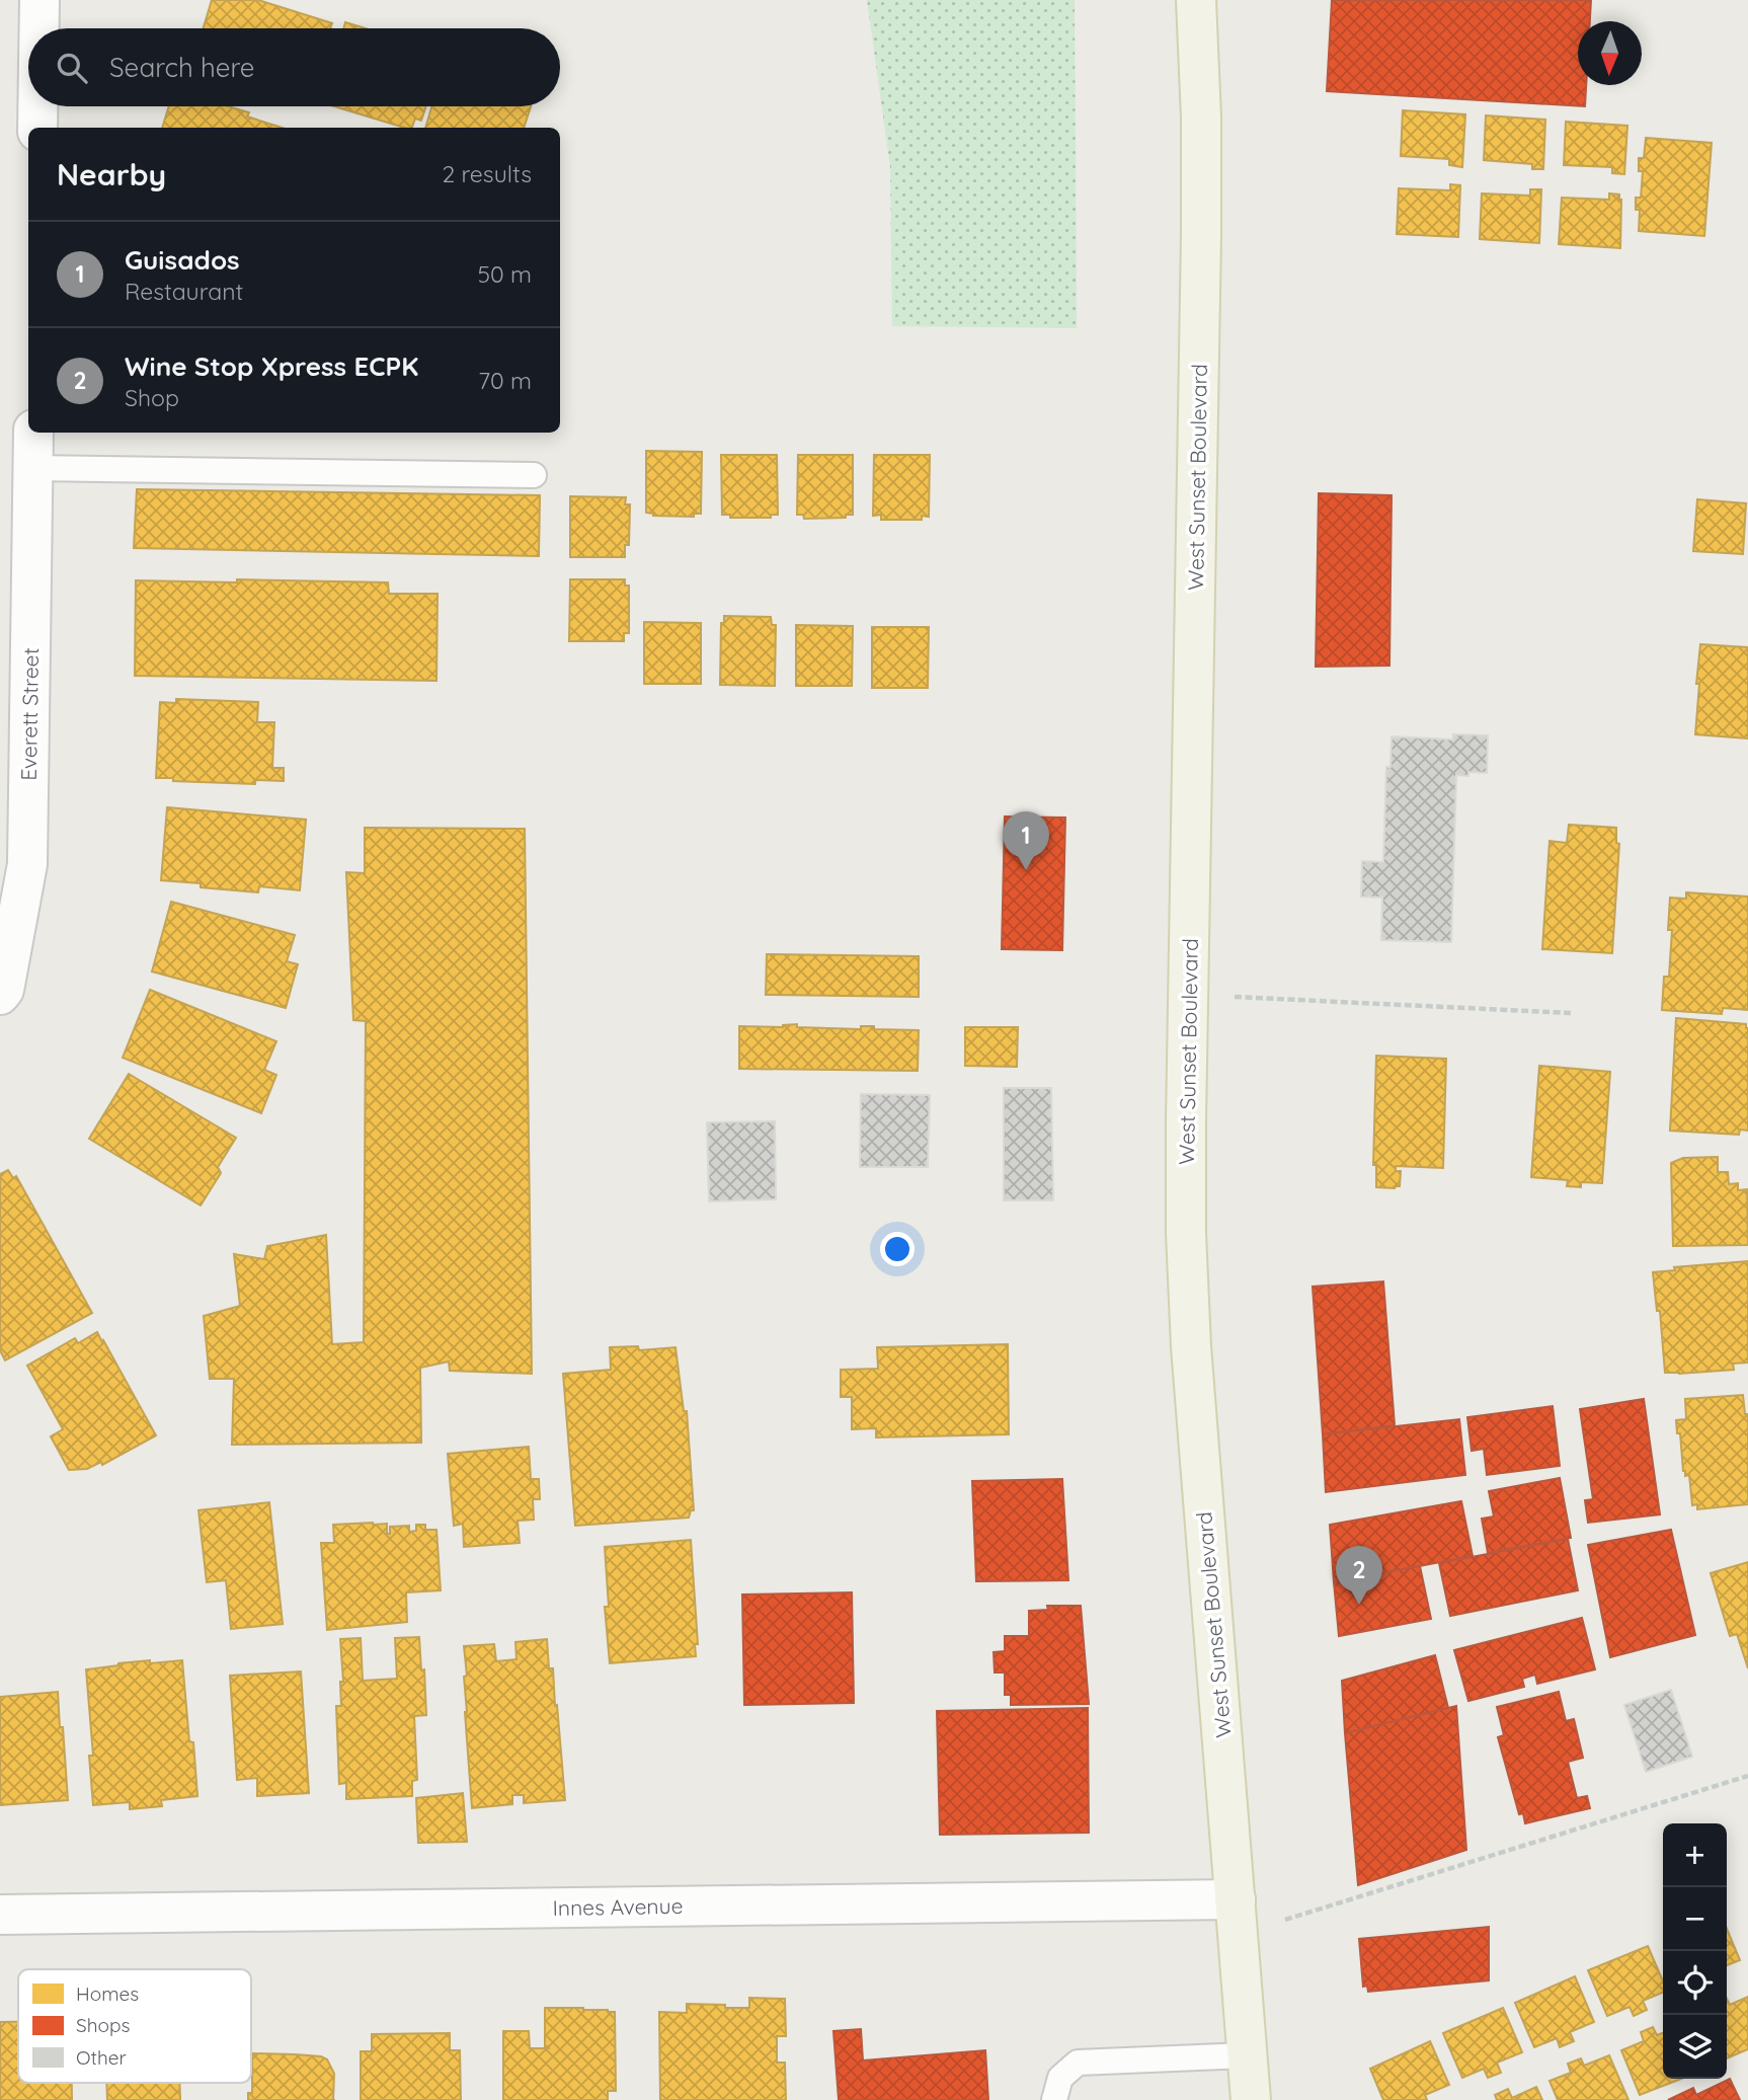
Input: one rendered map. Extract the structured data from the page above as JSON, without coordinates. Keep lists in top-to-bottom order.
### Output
{
  "streets": {
    "main road": ["West Sunset Boulevard"],
    "street": ["Everett Street", "Innes Avenue"]
  },
  "crossings": [
    ["West Sunset Boulevard", "Innes Avenue"]
  ],
  "legend": ["Homes", "Shops", "Other"],
  "north": "bottom",
  "page": {
    "search": "Search here",
    "heading": ["Nearby", "2 results"],
    "list": [
      {
        "mark": "1",
        "name": "Guisados",
        "note": "Restaurant",
        "value": "50 m"
      },
      {
        "mark": "2",
        "name": "Wine Stop Xpress ECPK",
        "note": "Shop",
        "value": "70 m"
      }
    ],
    "pins": ["1", "2"],
    "map_buttons": ["+", "−"]
  }
}
